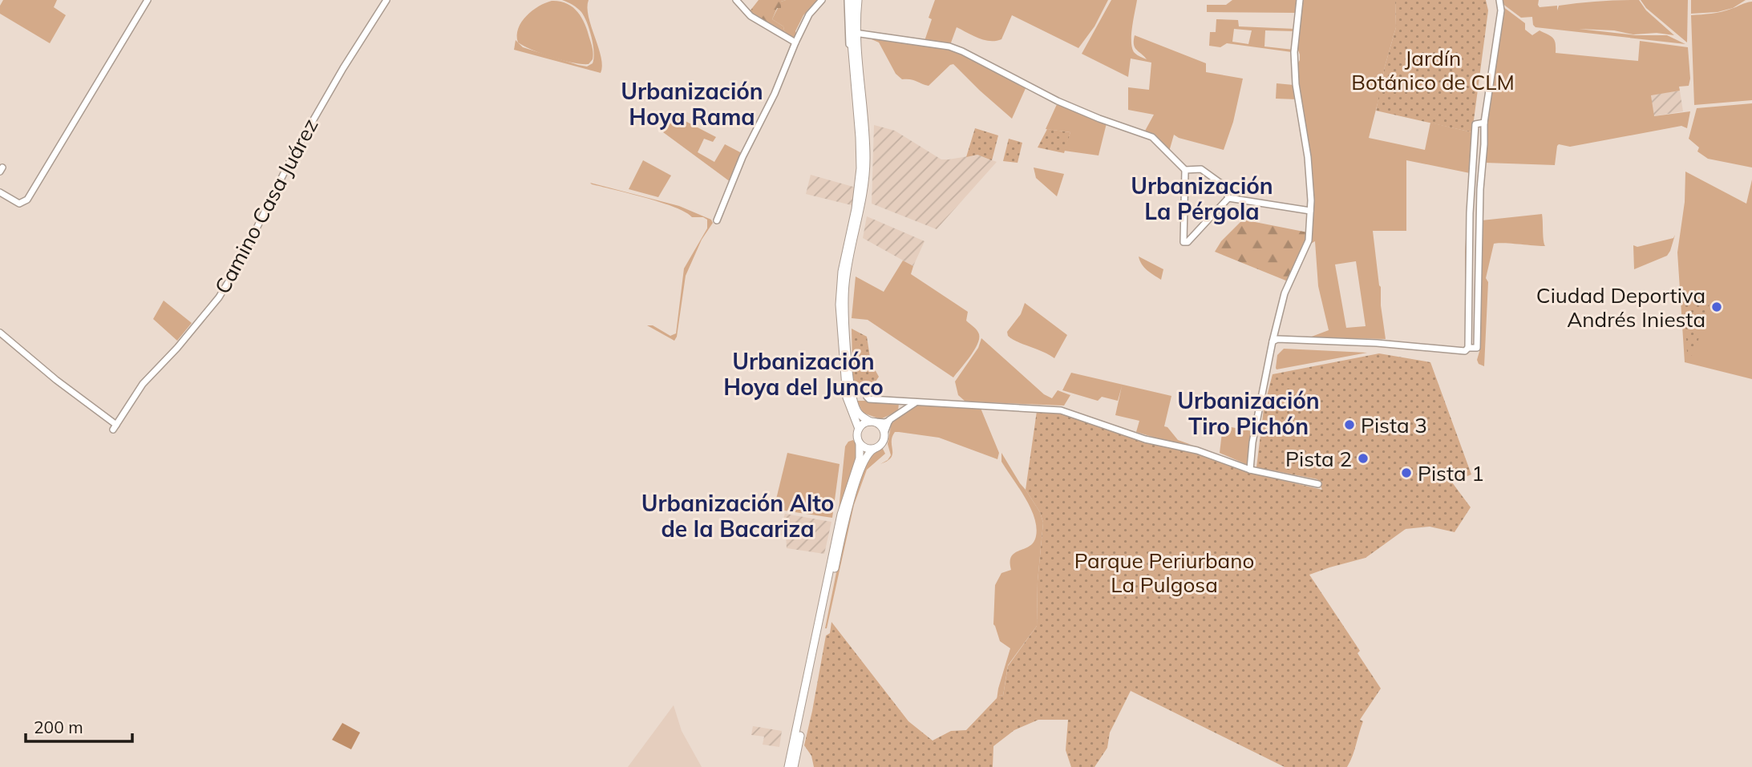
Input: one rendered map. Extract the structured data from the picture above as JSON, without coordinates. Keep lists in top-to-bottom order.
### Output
{
  "streets": {
    "street": ["Camino Casa Juárez"]
  },
  "districts": [
    "Urbanización Hoya Rama",
    "Urbanización La Pérgola",
    "Urbanización Hoya del Junco",
    "Urbanización Tiro Pichón",
    "Urbanización Alto de la Bacariza"
  ],
  "parks": ["Jardín Botánico de CLM", "Parque Periurbano La Pulgosa"],
  "places": [
    "Ciudad Deportiva Andrés Iniesta",
    "Pista 3",
    "Pista 2",
    "Pista 1"
  ],
  "scale_bar": "200 m"
}
